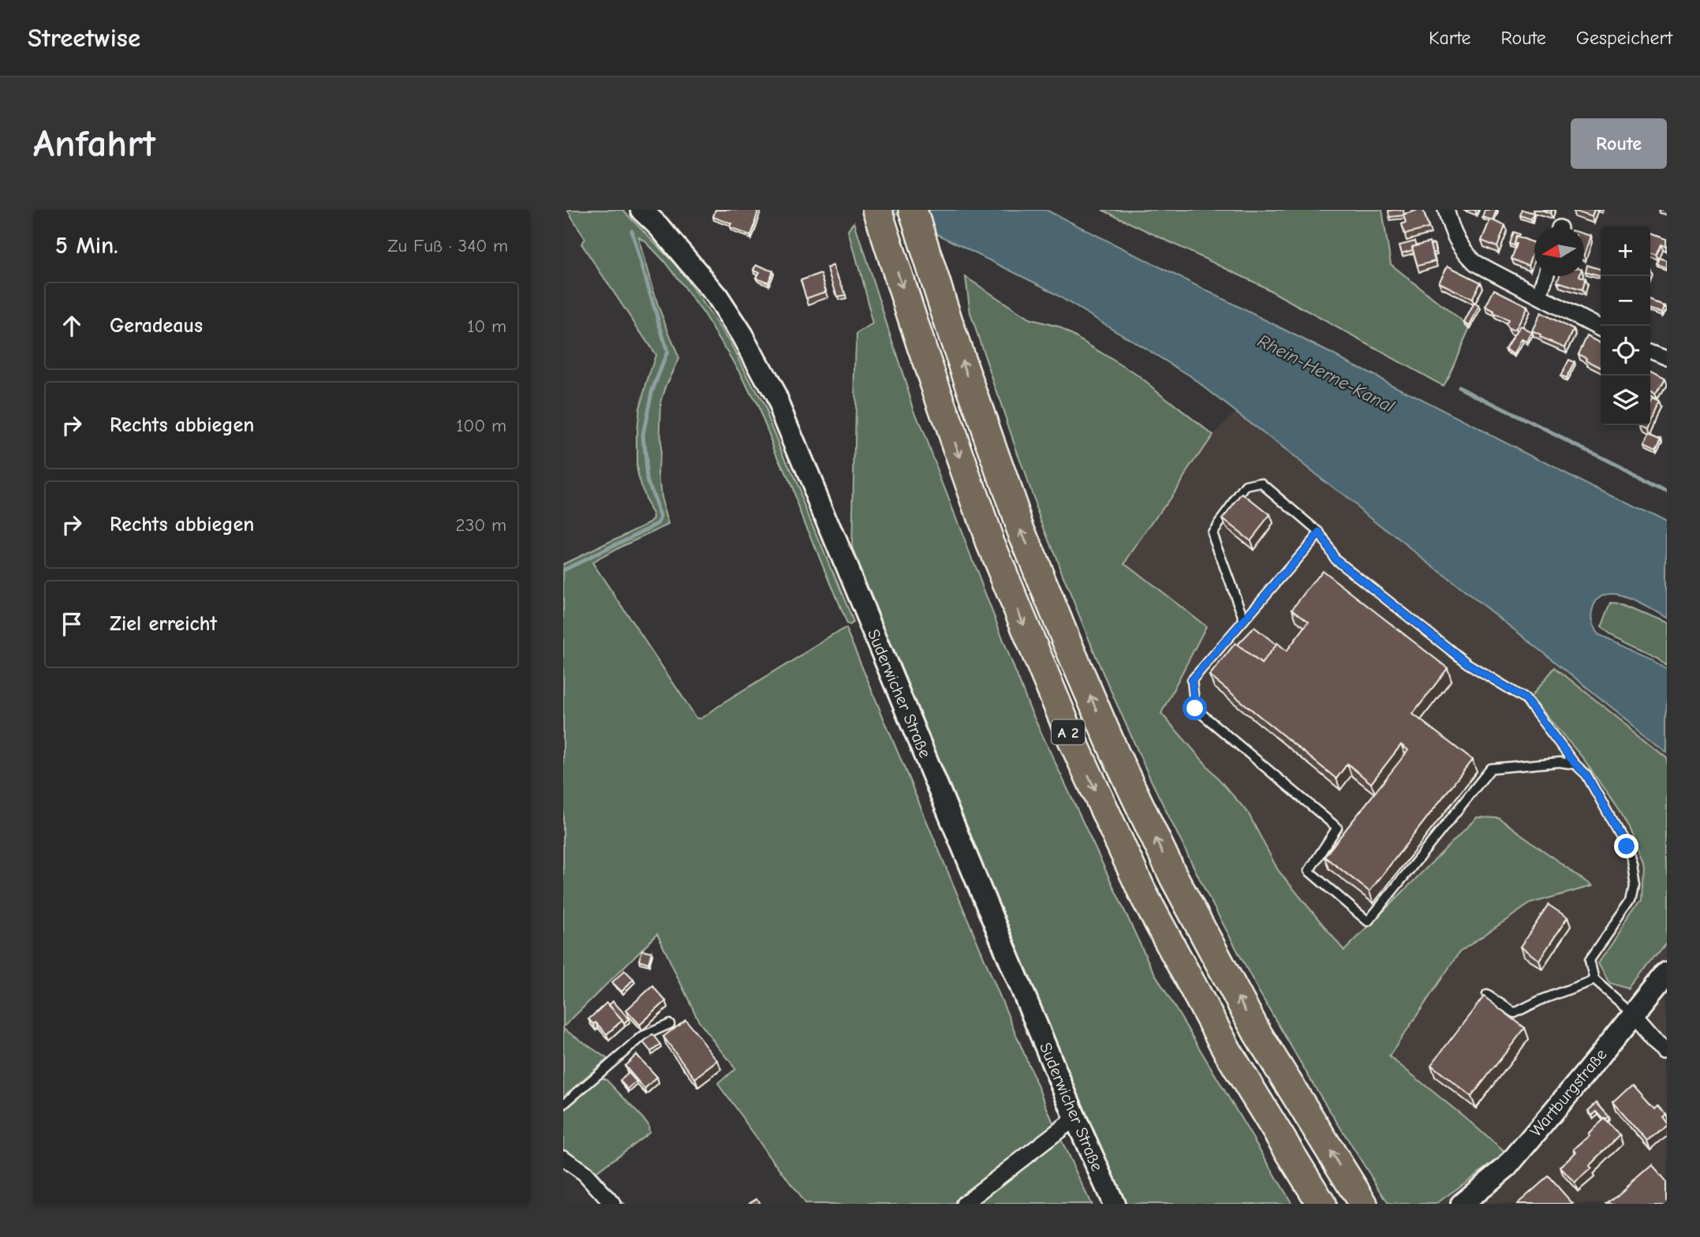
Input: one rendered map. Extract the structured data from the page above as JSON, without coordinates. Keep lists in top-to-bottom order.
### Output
{
  "streets": {
    "highway": ["A 2"],
    "main road": ["Suderwicher Straße", "Wartburgstraße"]
  },
  "water": ["Rhein-Herne-Kanal"],
  "north": "left",
  "page": {
    "header": "Streetwise",
    "nav": ["Karte", "Route", "Gespeichert"],
    "buttons": "Route",
    "title": "Anfahrt",
    "heading": ["5 Min.", "Zu Fuß · 340 m"],
    "map_buttons": ["+", "−"],
    "list": [
      ["Geradeaus", "10 m"],
      ["Rechts abbiegen", "100 m"],
      ["Rechts abbiegen", "230 m"],
      "Ziel erreicht"
    ]
  }
}
